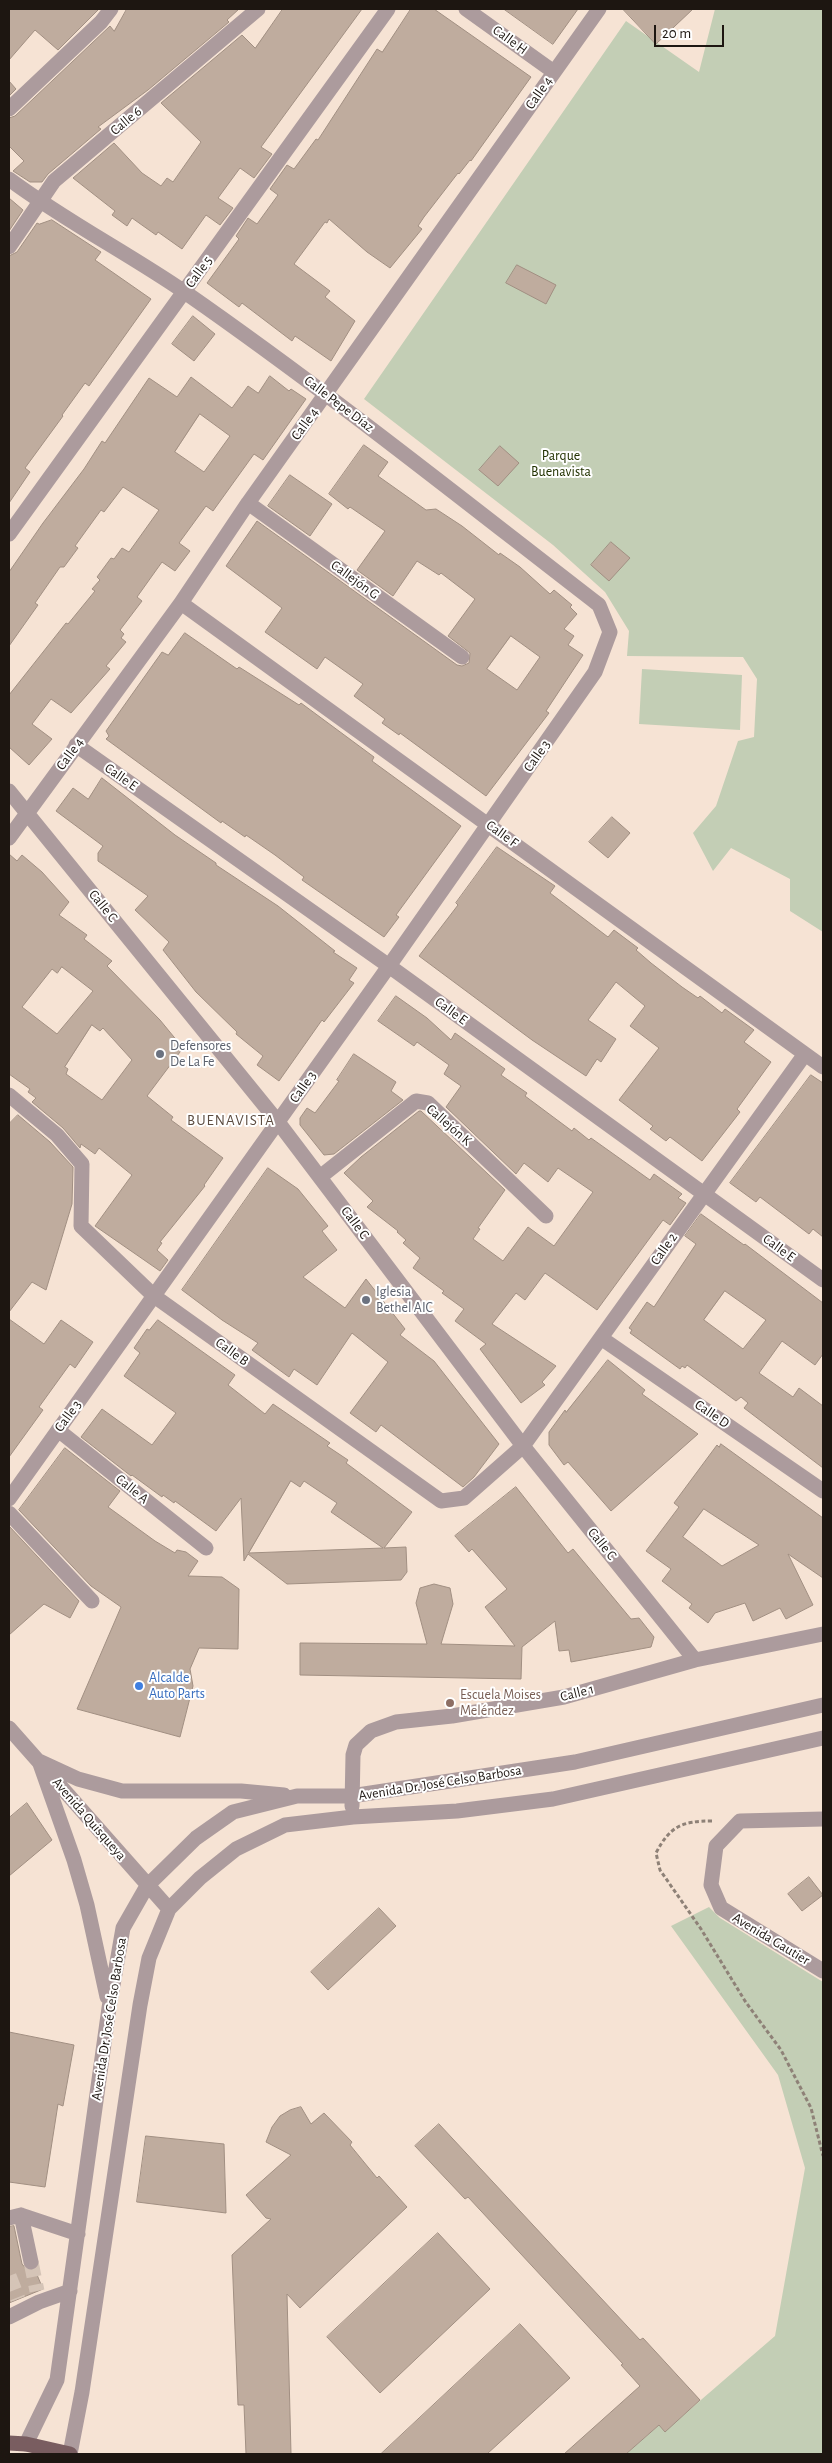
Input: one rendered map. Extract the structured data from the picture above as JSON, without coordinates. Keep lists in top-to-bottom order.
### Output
{
  "streets": {
    "main road": ["Avenida Dr. José Celso Barbosa"],
    "street": [
      "Calle H",
      "Calle 4",
      "Calle 6",
      "Calle 5",
      "Calle Pepe Díaz",
      "Callejón G",
      "Calle 3",
      "Calle E",
      "Calle F",
      "Calle C",
      "Callejón K",
      "Calle 2",
      "Calle B",
      "Calle D",
      "Calle A",
      "Calle 1",
      "Avenida Quisqueya",
      "Avenida Gautier"
    ]
  },
  "crossings": [
    ["Calle H", "Calle 4"],
    ["Calle 4", "Calle Pepe Díaz"],
    ["Calle 4", "Callejón G"],
    ["Calle 4", "Calle E"],
    ["Calle 4", "Calle F"],
    ["Calle 4", "Calle C"],
    ["Calle 6", "Calle Pepe Díaz"],
    ["Calle 5", "Calle Pepe Díaz"],
    ["Calle Pepe Díaz", "Calle 3"],
    ["Calle 3", "Calle E"],
    ["Calle 3", "Calle F"],
    ["Calle 3", "Calle C"],
    ["Calle 3", "Calle B"],
    ["Calle 3", "Calle A"],
    ["Calle E", "Calle 2"],
    ["Calle F", "Calle 2"],
    ["Calle C", "Callejón K"],
    ["Calle C", "Calle 2"],
    ["Calle C", "Calle B"],
    ["Calle C", "Calle 1"],
    ["Calle 2", "Calle B"],
    ["Calle 2", "Calle D"],
    ["Calle 1", "Avenida Dr. José Celso Barbosa"],
    ["Avenida Dr. José Celso Barbosa", "Avenida Quisqueya"]
  ],
  "districts": ["BUENAVISTA"],
  "parks": ["Parque Buenavista"],
  "places": [
    "Defensores De La Fe",
    "Iglesia Bethel AIC",
    "Alcalde Auto Parts",
    "Escuela Moises Meléndez"
  ],
  "scale_bar": "20 m"
}
